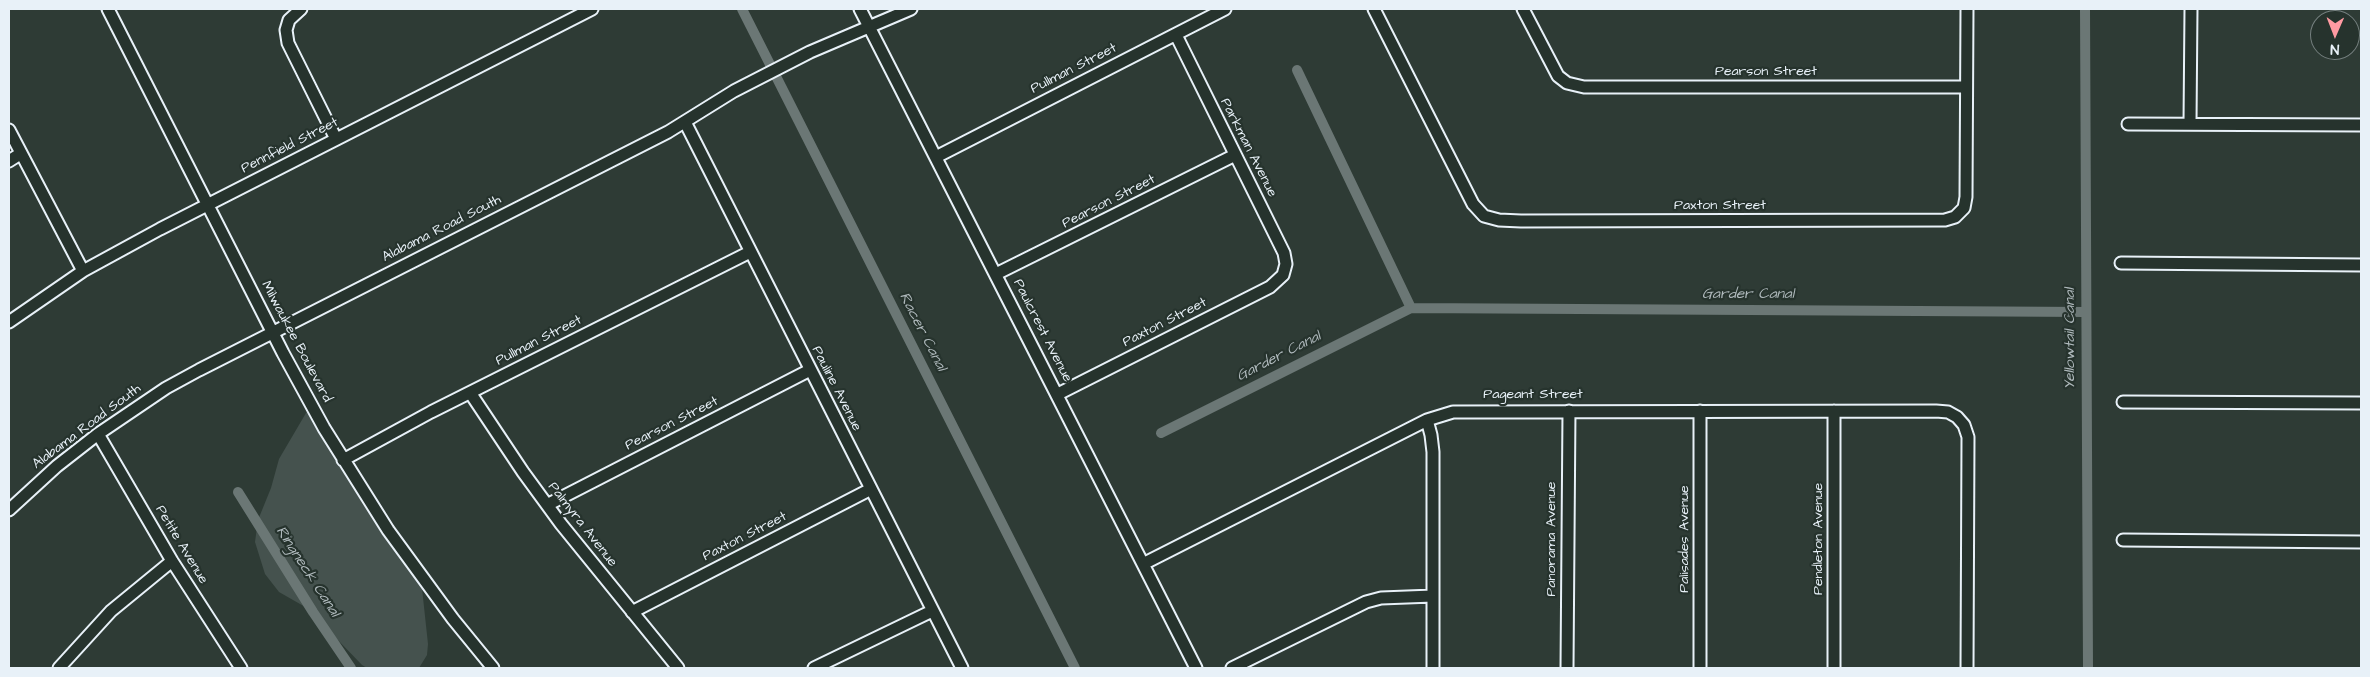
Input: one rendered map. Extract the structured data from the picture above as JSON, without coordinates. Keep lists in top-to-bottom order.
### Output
{
  "streets": {
    "street": [
      "Pullman Street",
      "Pearson Street",
      "Pennfield Street",
      "Parkman Avenue",
      "Paxton Street",
      "Alabama Road South",
      "Paulcrest Avenue",
      "Milwaukee Boulevard",
      "Pauline Avenue",
      "Pageant Street",
      "Palmyra Avenue",
      "Panorama Avenue",
      "Palisades Avenue",
      "Pendleton Avenue",
      "Petite Avenue"
    ]
  },
  "crossings": [
    ["Pullman Street", "Parkman Avenue"],
    ["Pullman Street", "Paulcrest Avenue"],
    ["Pullman Street", "Milwaukee Boulevard"],
    ["Pullman Street", "Pauline Avenue"],
    ["Pullman Street", "Palmyra Avenue"],
    ["Pearson Street", "Parkman Avenue"],
    ["Pearson Street", "Paxton Street"],
    ["Pearson Street", "Paulcrest Avenue"],
    ["Pearson Street", "Pauline Avenue"],
    ["Pearson Street", "Palmyra Avenue"],
    ["Pennfield Street", "Milwaukee Boulevard"],
    ["Parkman Avenue", "Paxton Street"],
    ["Paxton Street", "Paulcrest Avenue"],
    ["Paxton Street", "Pauline Avenue"],
    ["Paxton Street", "Palmyra Avenue"],
    ["Alabama Road South", "Paulcrest Avenue"],
    ["Alabama Road South", "Milwaukee Boulevard"],
    ["Alabama Road South", "Pauline Avenue"],
    ["Alabama Road South", "Petite Avenue"],
    ["Paulcrest Avenue", "Pageant Street"],
    ["Pageant Street", "Panorama Avenue"],
    ["Pageant Street", "Palisades Avenue"],
    ["Pageant Street", "Pendleton Avenue"]
  ],
  "water": [
    "Garder Canal",
    "Racer Canal",
    "Yellowtail Canal",
    "Ringneck Canal"
  ],
  "north": "bottom"
}
